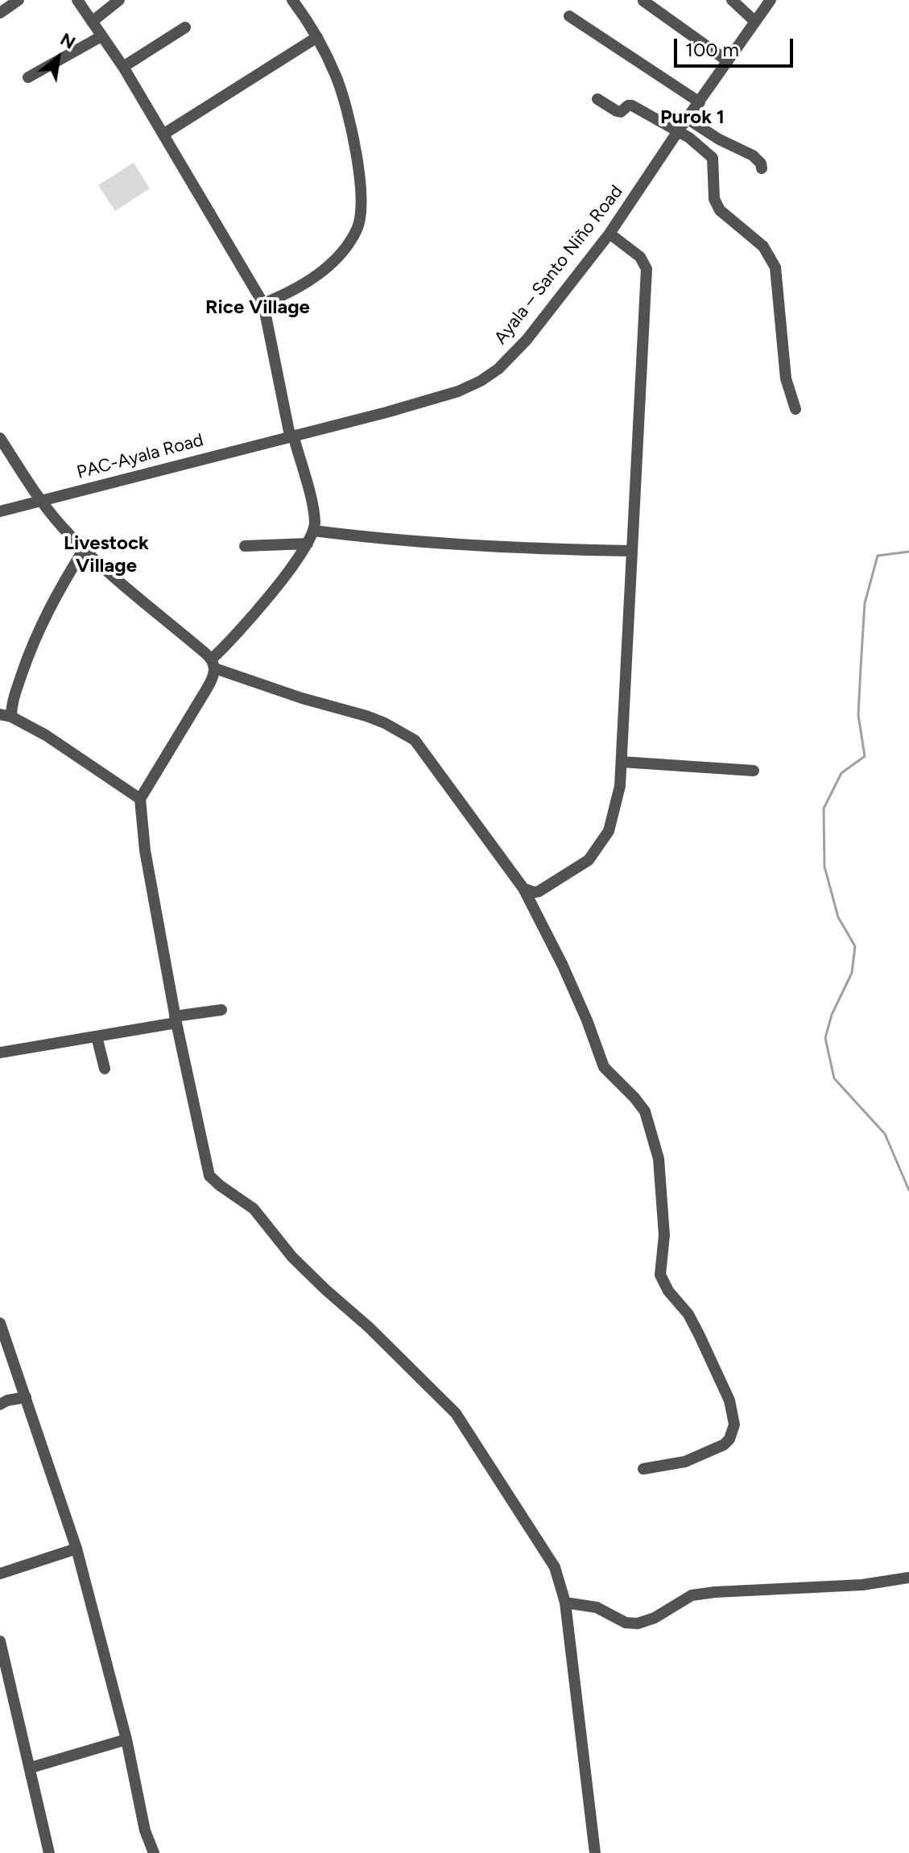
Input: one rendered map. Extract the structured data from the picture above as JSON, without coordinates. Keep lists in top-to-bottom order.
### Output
{
  "streets": {
    "street": ["Ayala – Santo Niño Road", "PAC-Ayala Road"]
  },
  "crossings": [
    ["Ayala – Santo Niño Road", "PAC-Ayala Road"]
  ],
  "districts": ["Purok 1", "Rice Village", "Livestock Village"],
  "scale_bar": "100 m",
  "north": "top right"
}
